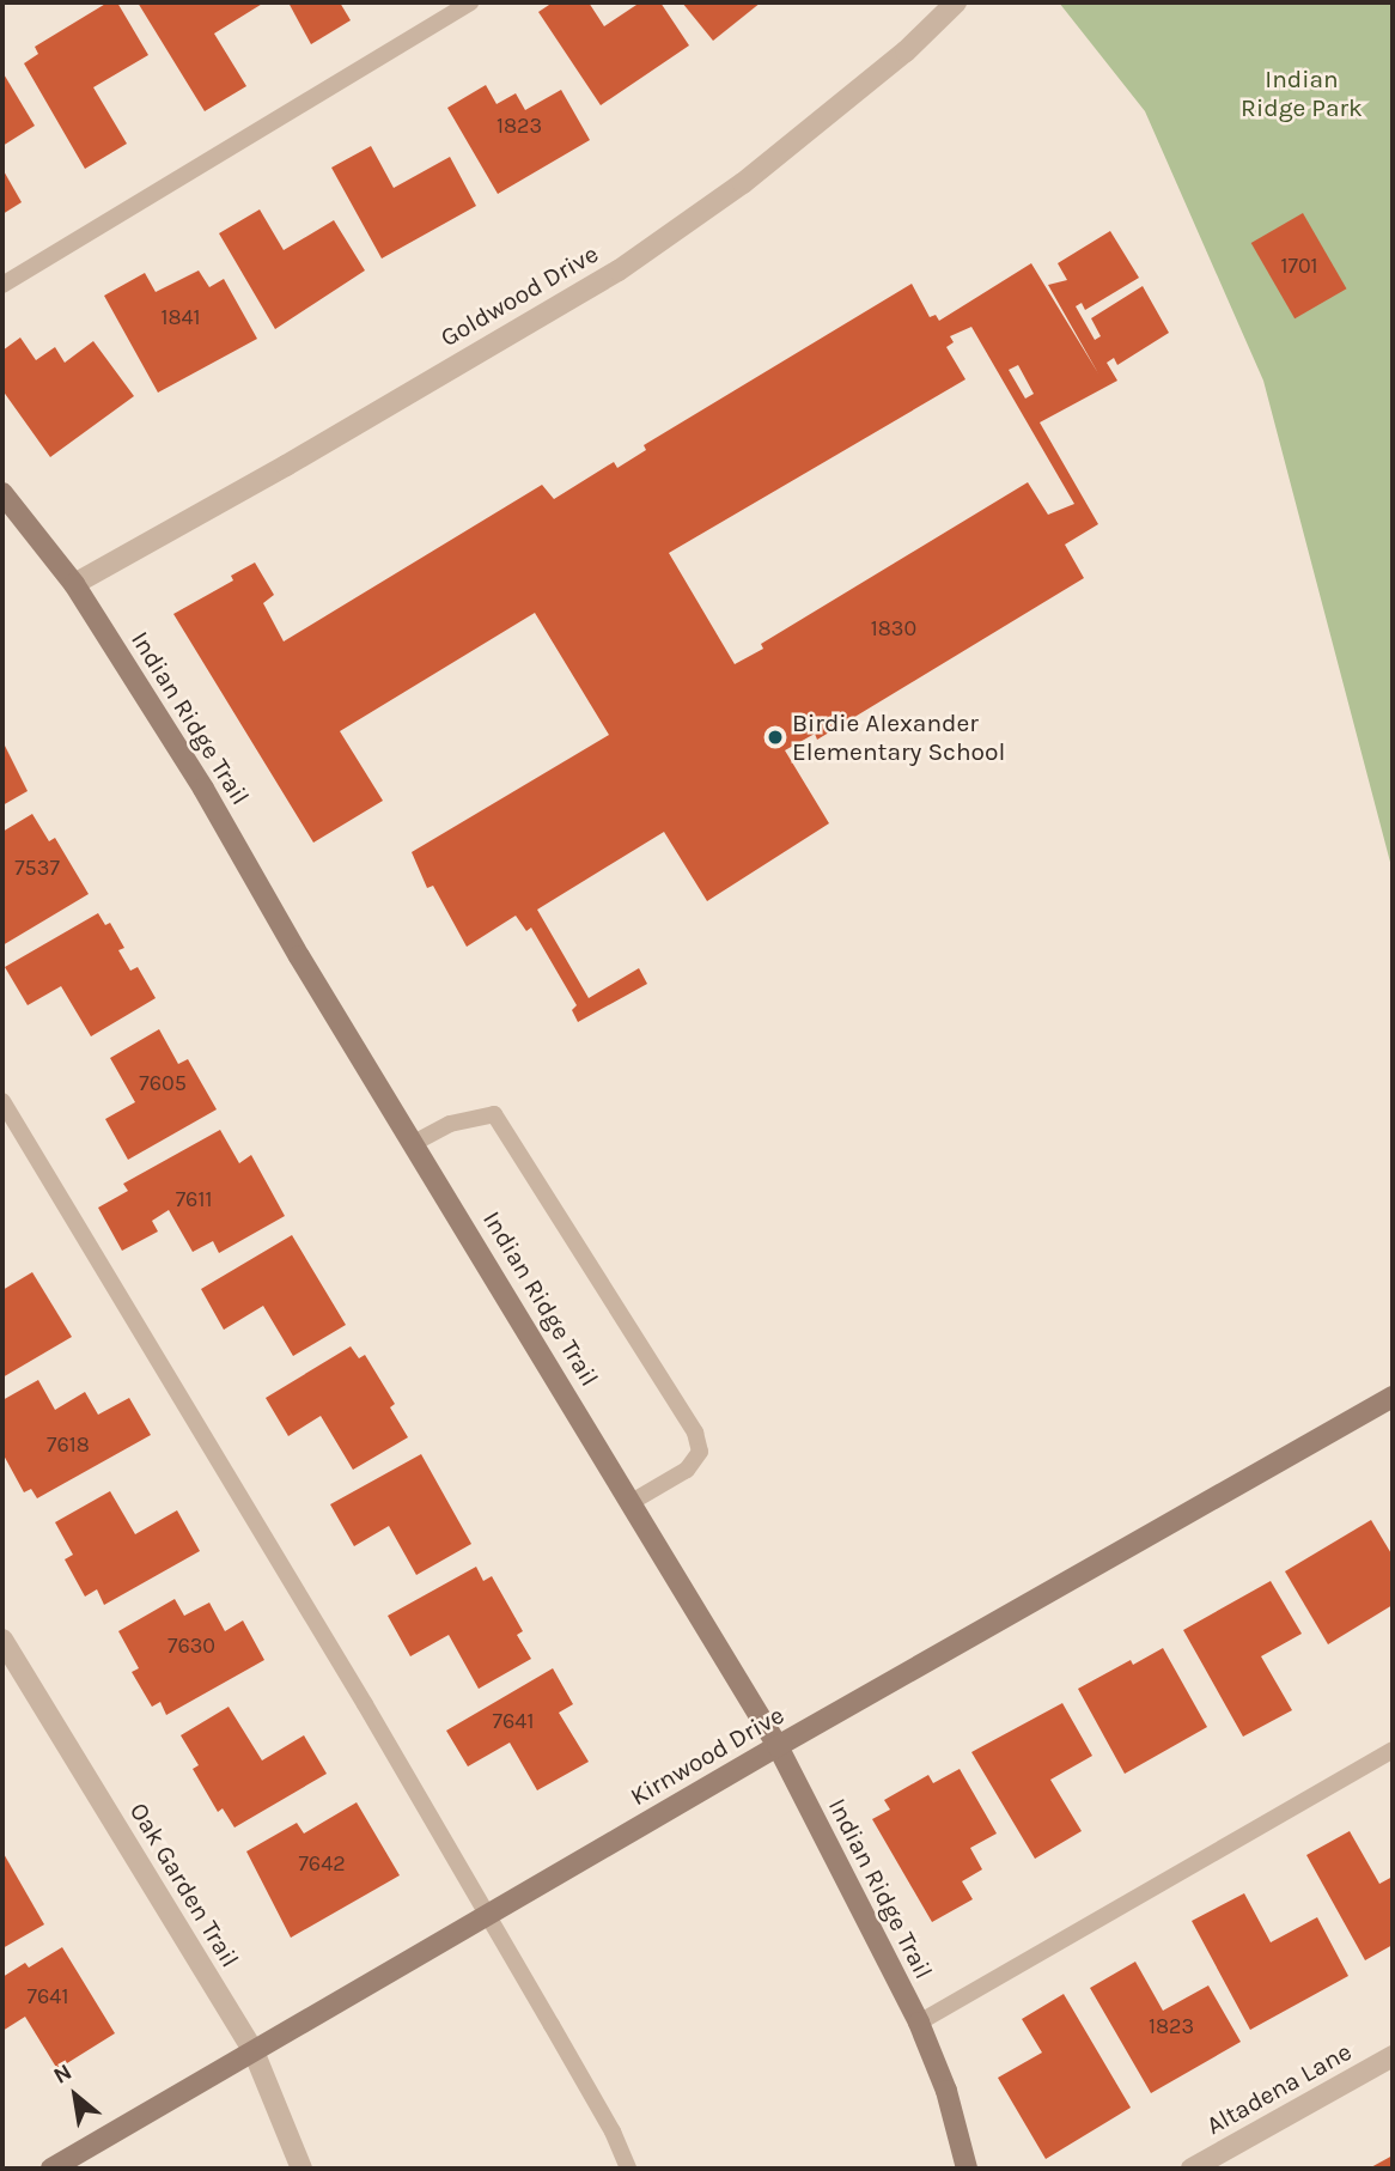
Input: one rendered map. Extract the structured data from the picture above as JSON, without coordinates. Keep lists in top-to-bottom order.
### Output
{
  "streets": {
    "street": [
      "Goldwood Drive",
      "Indian Ridge Trail",
      "Kirnwood Drive",
      "Oak Garden Trail",
      "Altadena Lane"
    ]
  },
  "crossings": [
    ["Goldwood Drive", "Indian Ridge Trail"],
    ["Indian Ridge Trail", "Kirnwood Drive"],
    ["Kirnwood Drive", "Oak Garden Trail"]
  ],
  "parks": ["Indian Ridge Park"],
  "places": ["Birdie Alexander Elementary School"],
  "house_numbers": [
    "1823",
    "1701",
    "1841",
    "1830",
    "7537",
    "7605",
    "7611",
    "7618",
    "7630",
    "7641",
    "7642",
    "7641",
    "1823"
  ],
  "north": "top left"
}
